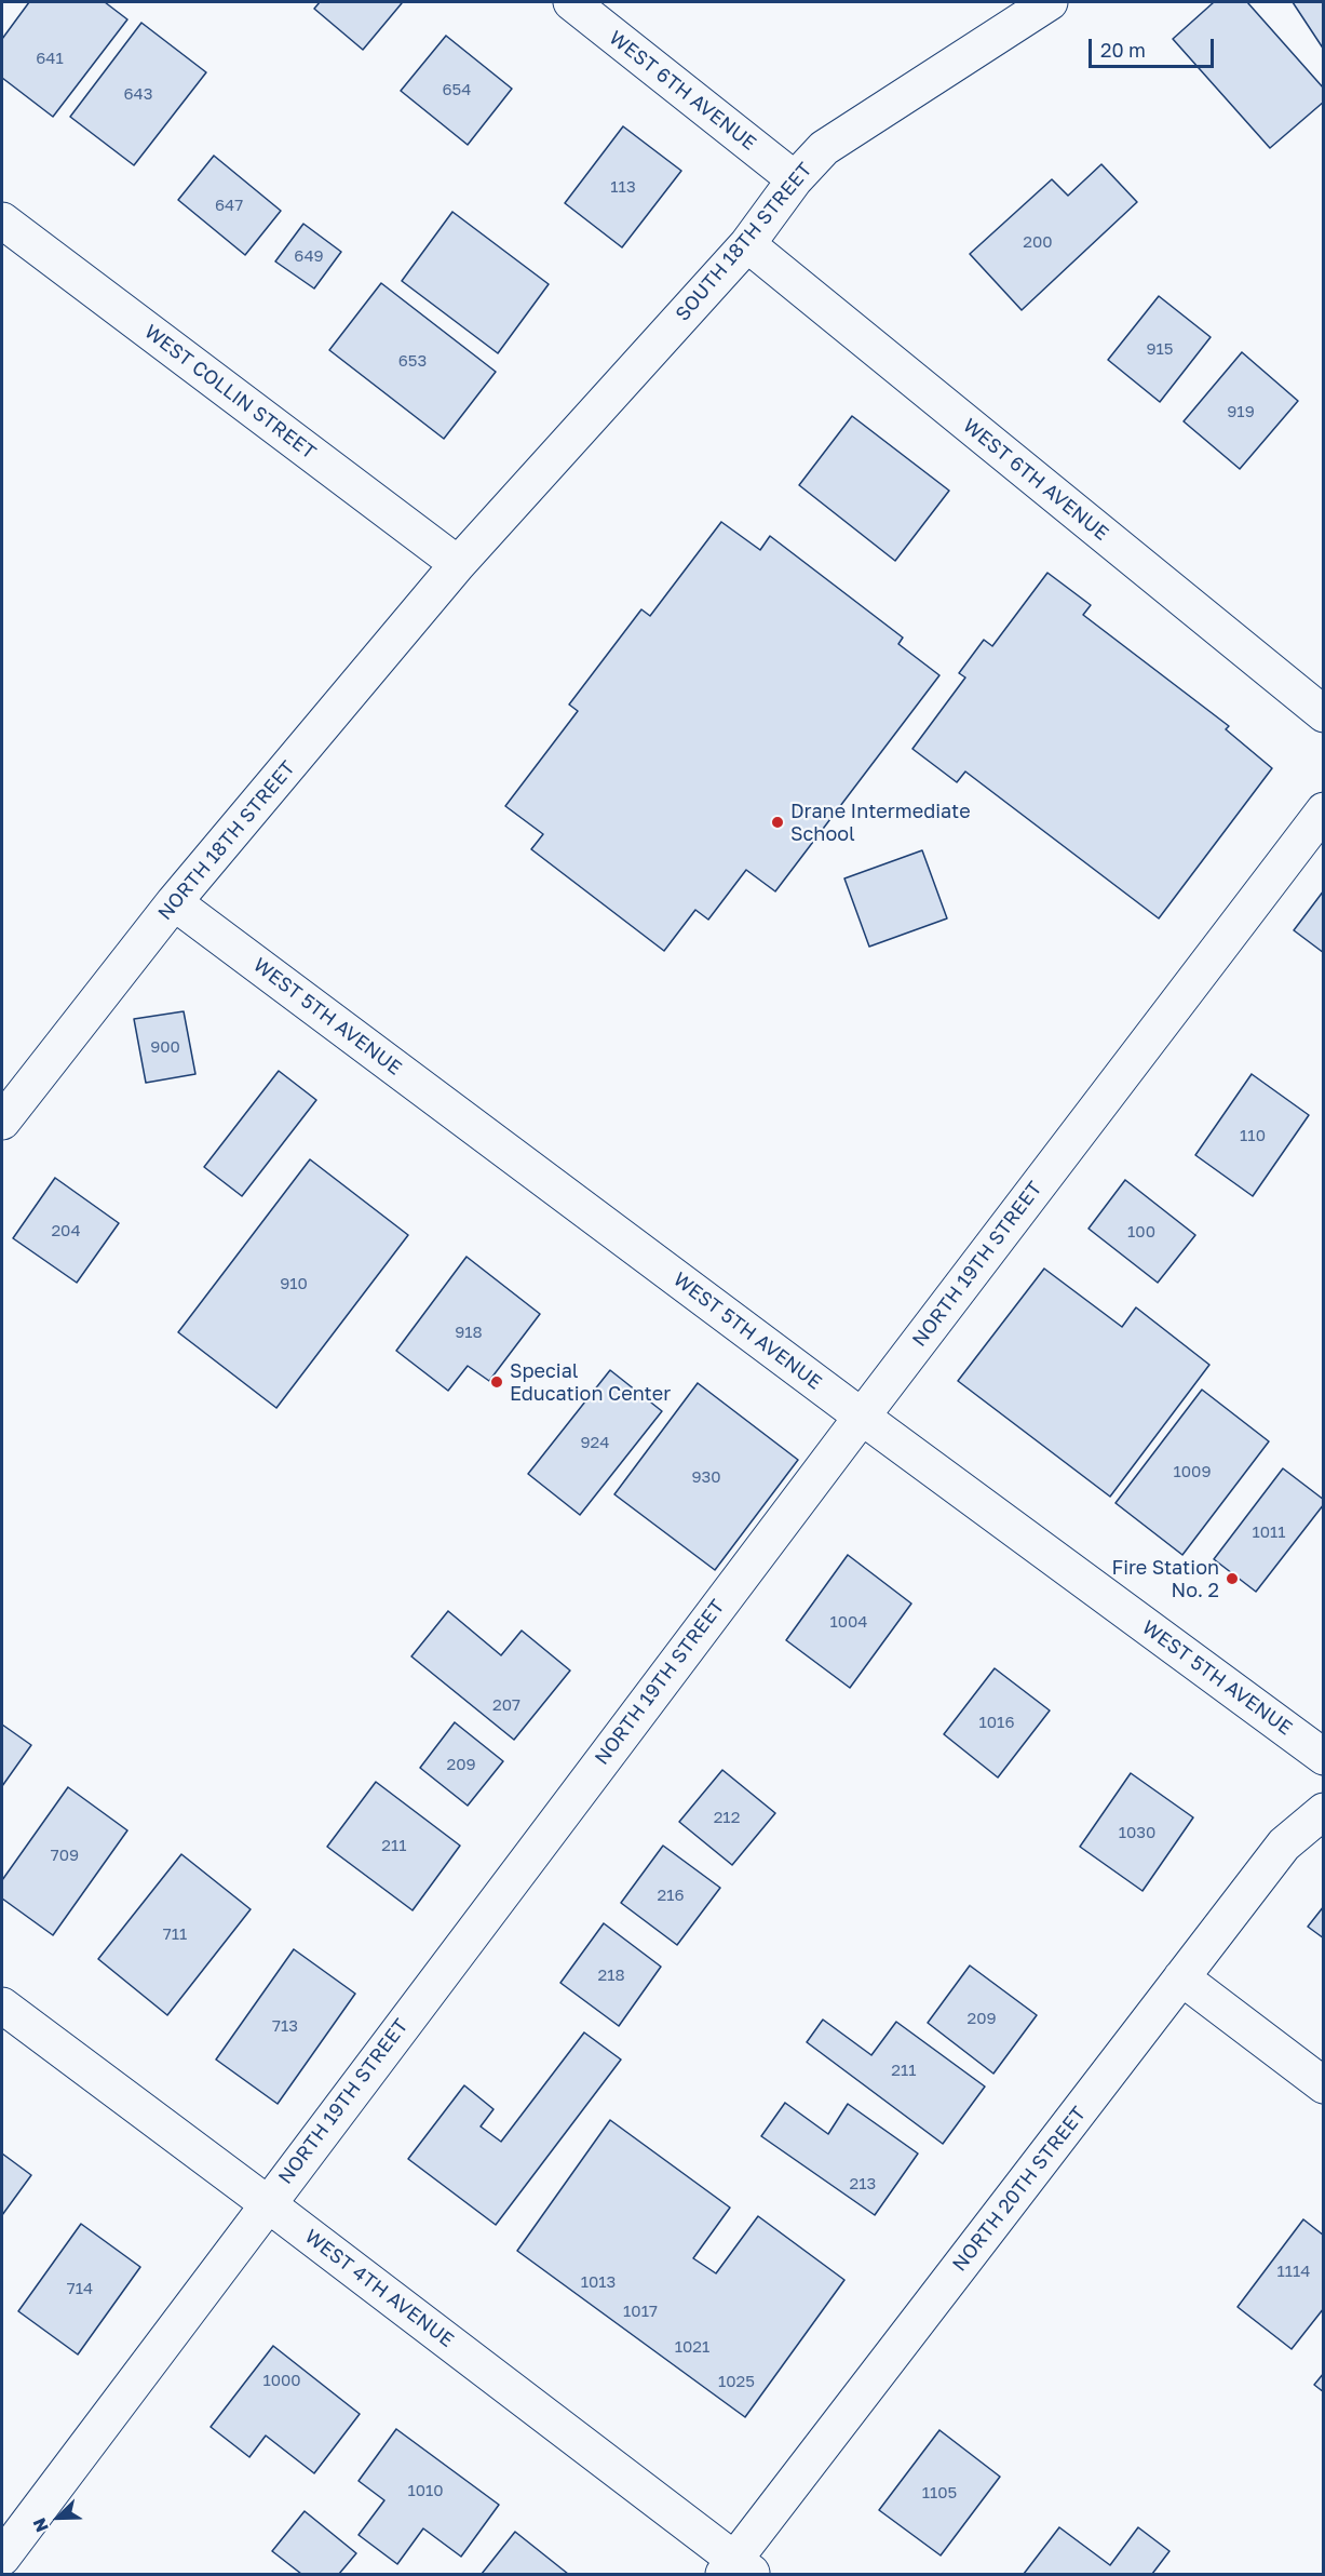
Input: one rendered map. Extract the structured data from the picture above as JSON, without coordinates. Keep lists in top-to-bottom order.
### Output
{
  "streets": {
    "street": [
      "WEST 6TH AVENUE",
      "SOUTH 18TH STREET",
      "WEST COLLIN STREET",
      "NORTH 18TH STREET",
      "WEST 5TH AVENUE",
      "NORTH 19TH STREET",
      "NORTH 20TH STREET",
      "WEST 4TH AVENUE"
    ]
  },
  "crossings": [
    ["WEST 6TH AVENUE", "SOUTH 18TH STREET"],
    ["SOUTH 18TH STREET", "WEST COLLIN STREET"],
    ["SOUTH 18TH STREET", "NORTH 18TH STREET"],
    ["WEST COLLIN STREET", "NORTH 18TH STREET"],
    ["NORTH 18TH STREET", "WEST 5TH AVENUE"],
    ["WEST 5TH AVENUE", "NORTH 19TH STREET"],
    ["NORTH 19TH STREET", "WEST 4TH AVENUE"],
    ["NORTH 20TH STREET", "WEST 4TH AVENUE"]
  ],
  "places": ["Drane Intermediate School", "Special Education Center", "Fire Station No. 2"],
  "house_numbers": [
    "641",
    "654",
    "643",
    "113",
    "647",
    "200",
    "649",
    "915",
    "653",
    "919",
    "900",
    "110",
    "204",
    "100",
    "910",
    "918",
    "924",
    "1009",
    "930",
    "1011",
    "1004",
    "207",
    "1016",
    "209",
    "212",
    "1030",
    "211",
    "709",
    "216",
    "711",
    "218",
    "209",
    "713",
    "211",
    "213",
    "1114",
    "1013",
    "714",
    "1017",
    "1021",
    "1000",
    "1025",
    "1010",
    "1105"
  ],
  "scale_bar": "20 m",
  "north": "bottom left"
}
